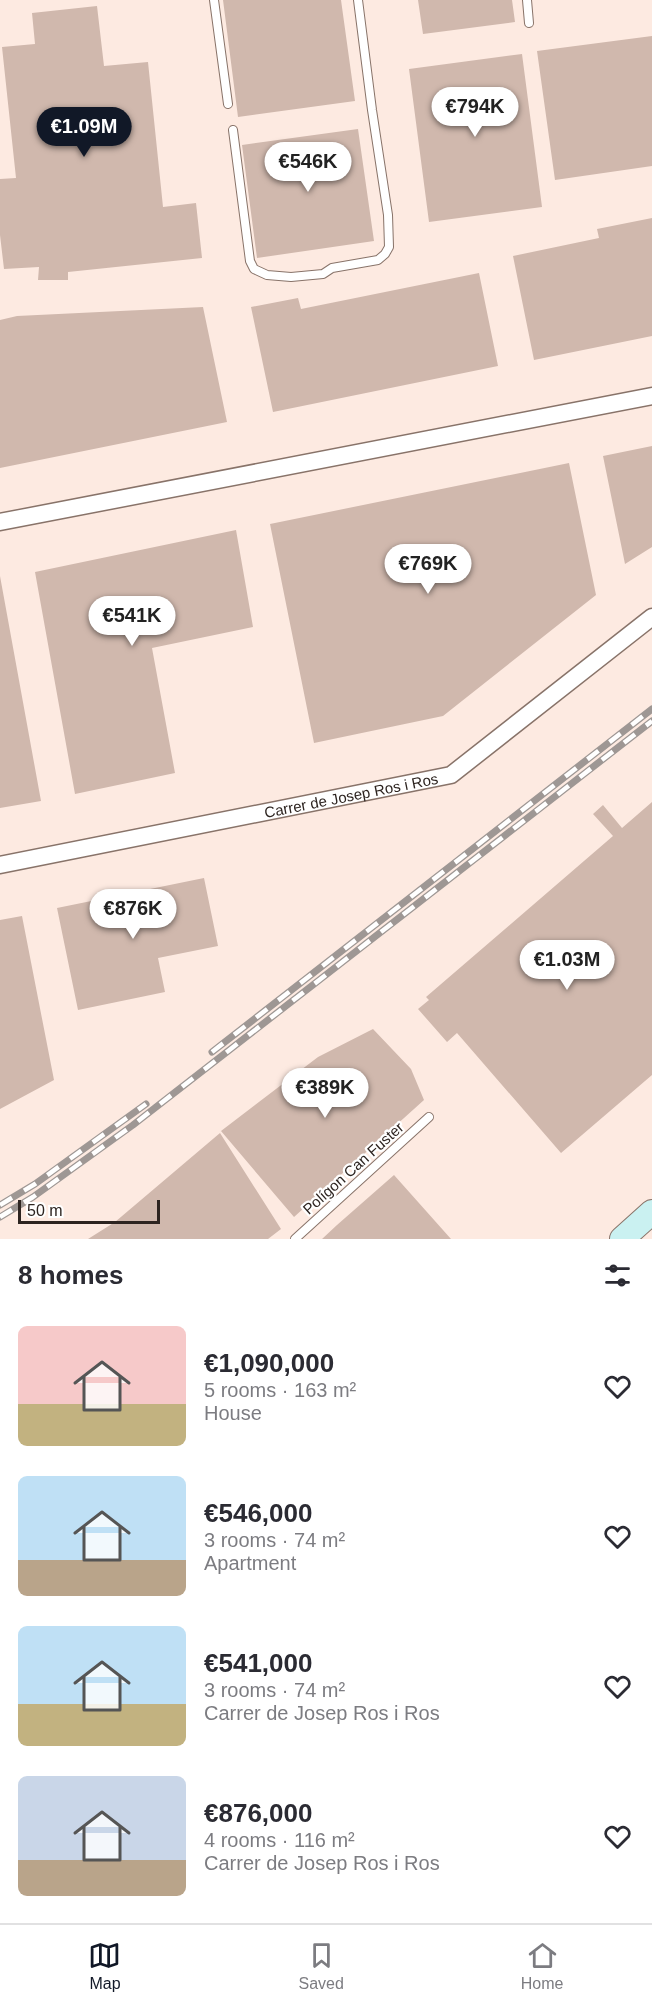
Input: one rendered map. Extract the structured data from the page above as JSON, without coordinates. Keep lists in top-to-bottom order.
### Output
{
  "streets": {
    "street": ["Carrer de Josep Ros i Ros"],
    "lane": ["Polígon Can Fuster"]
  },
  "scale_bar": "50 m",
  "page": {
    "price": [
      "€794K",
      "€1.09M",
      "€546K",
      "€769K",
      "€541K",
      "€876K",
      "€1.03M",
      "€389K"
    ],
    "scale": "50 m",
    "heading": "8 homes",
    "list": [
      {
        "name": "€1,090,000",
        "note": "5 rooms · 163 m² · House"
      },
      {
        "name": "€546,000",
        "note": "3 rooms · 74 m² · Apartment"
      },
      {
        "name": "€541,000",
        "note": "3 rooms · 74 m² · Carrer de Josep Ros i Ros"
      },
      {
        "name": "€876,000",
        "note": "4 rooms · 116 m² · Carrer de Josep Ros i Ros"
      }
    ],
    "tabs": ["Map", "Saved", "Home"]
  }
}
